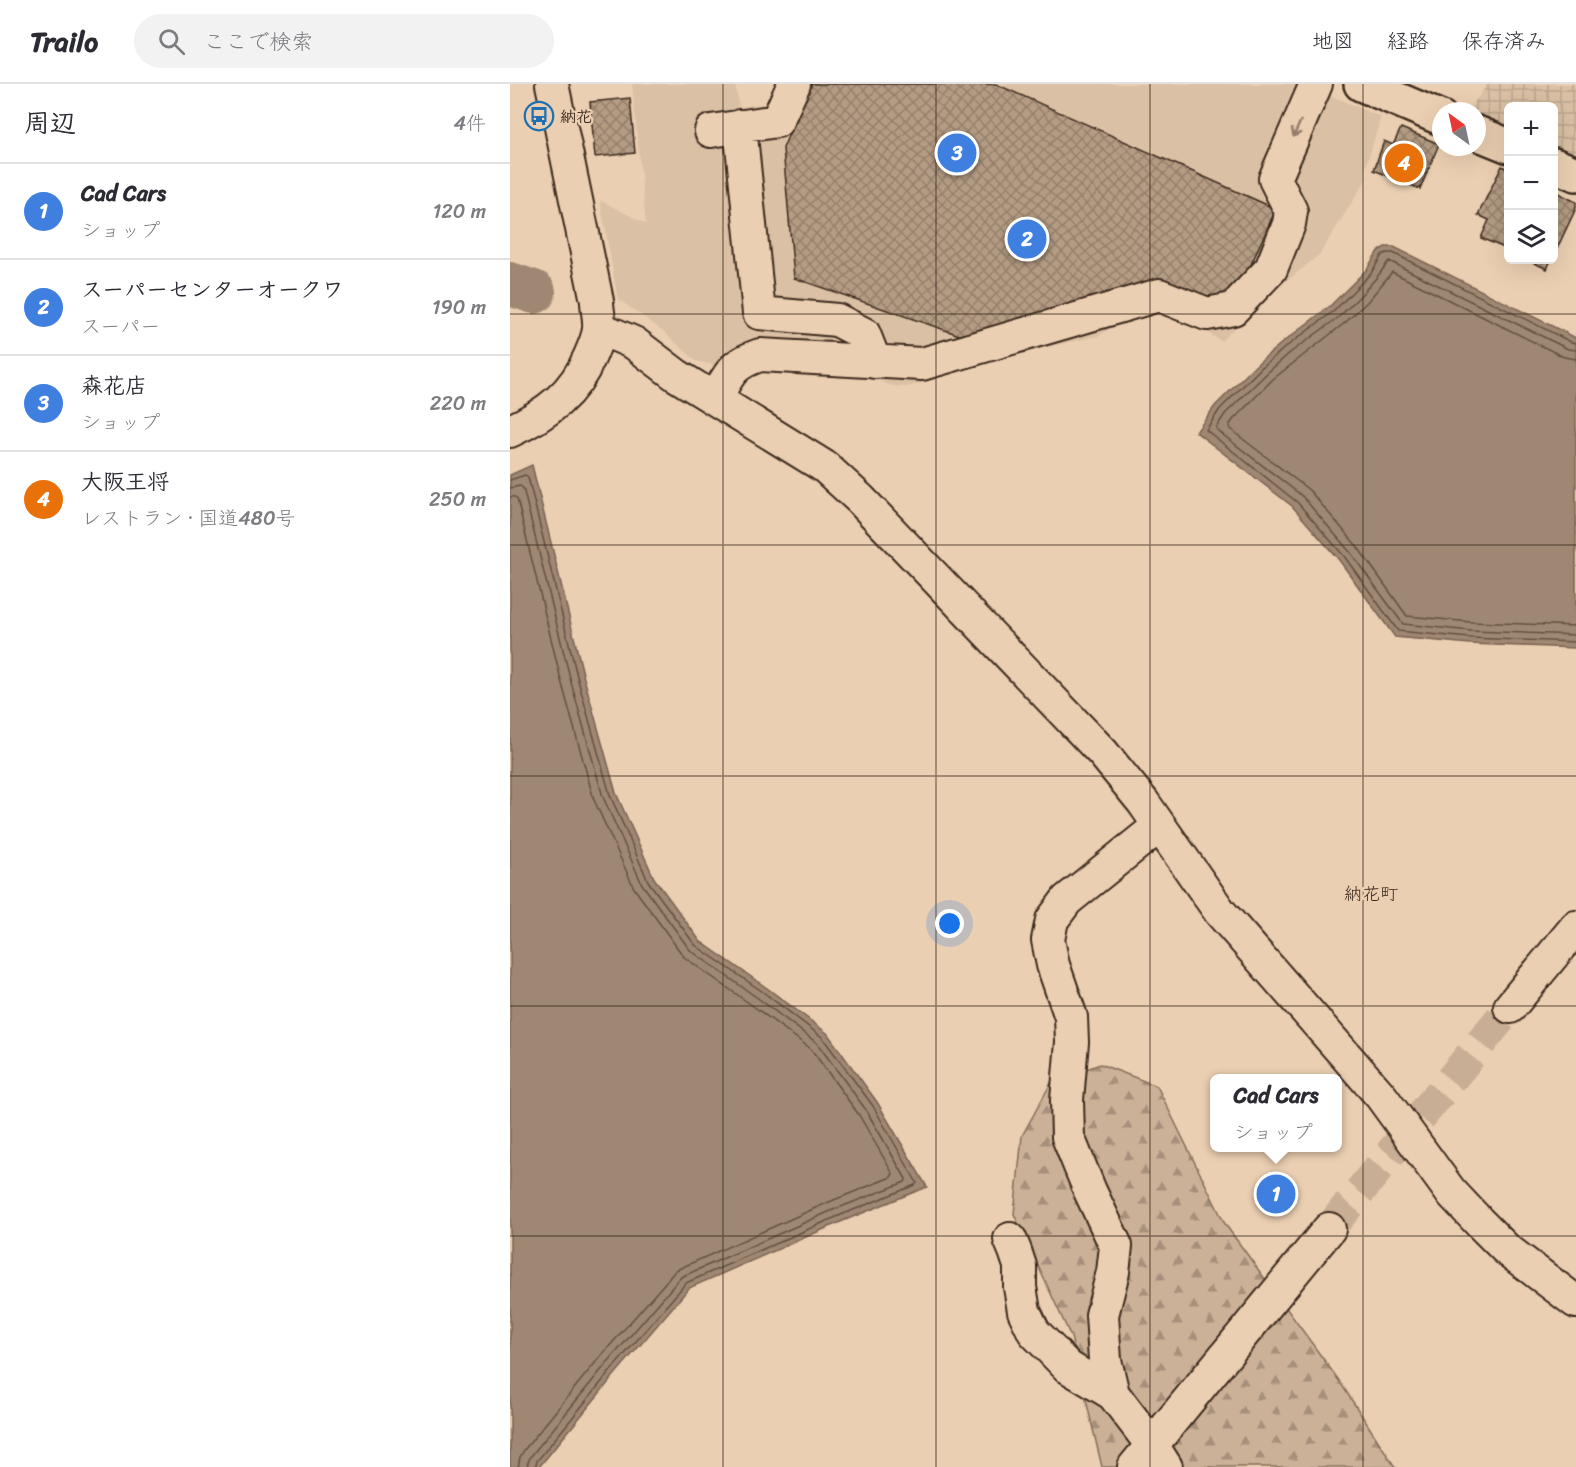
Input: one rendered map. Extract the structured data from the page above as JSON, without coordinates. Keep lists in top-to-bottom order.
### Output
{
  "districts": ["納花町"],
  "places": {
    "bus stop": ["納花"]
  },
  "north": "top left",
  "page": {
    "header": "Trailo",
    "search": "ここで検索",
    "nav": ["地図", "経路", "保存済み"],
    "heading": ["周辺", "4件"],
    "map_buttons": ["+", "−"],
    "pins": [
      "3",
      "4",
      "2",
      "1"
    ],
    "list": [
      {
        "mark": "1",
        "name": "Cad Cars",
        "note": "ショップ",
        "value": "120 m"
      },
      {
        "mark": "2",
        "name": "スーパーセンターオークワ",
        "note": "スーパー",
        "value": "190 m"
      },
      {
        "mark": "3",
        "name": "森花店",
        "note": "ショップ",
        "value": "220 m"
      },
      {
        "mark": "4",
        "name": "大阪王将",
        "note": "レストラン · 国道480号",
        "value": "250 m"
      }
    ],
    "popup": ["Cad Cars", "ショップ"]
  }
}
